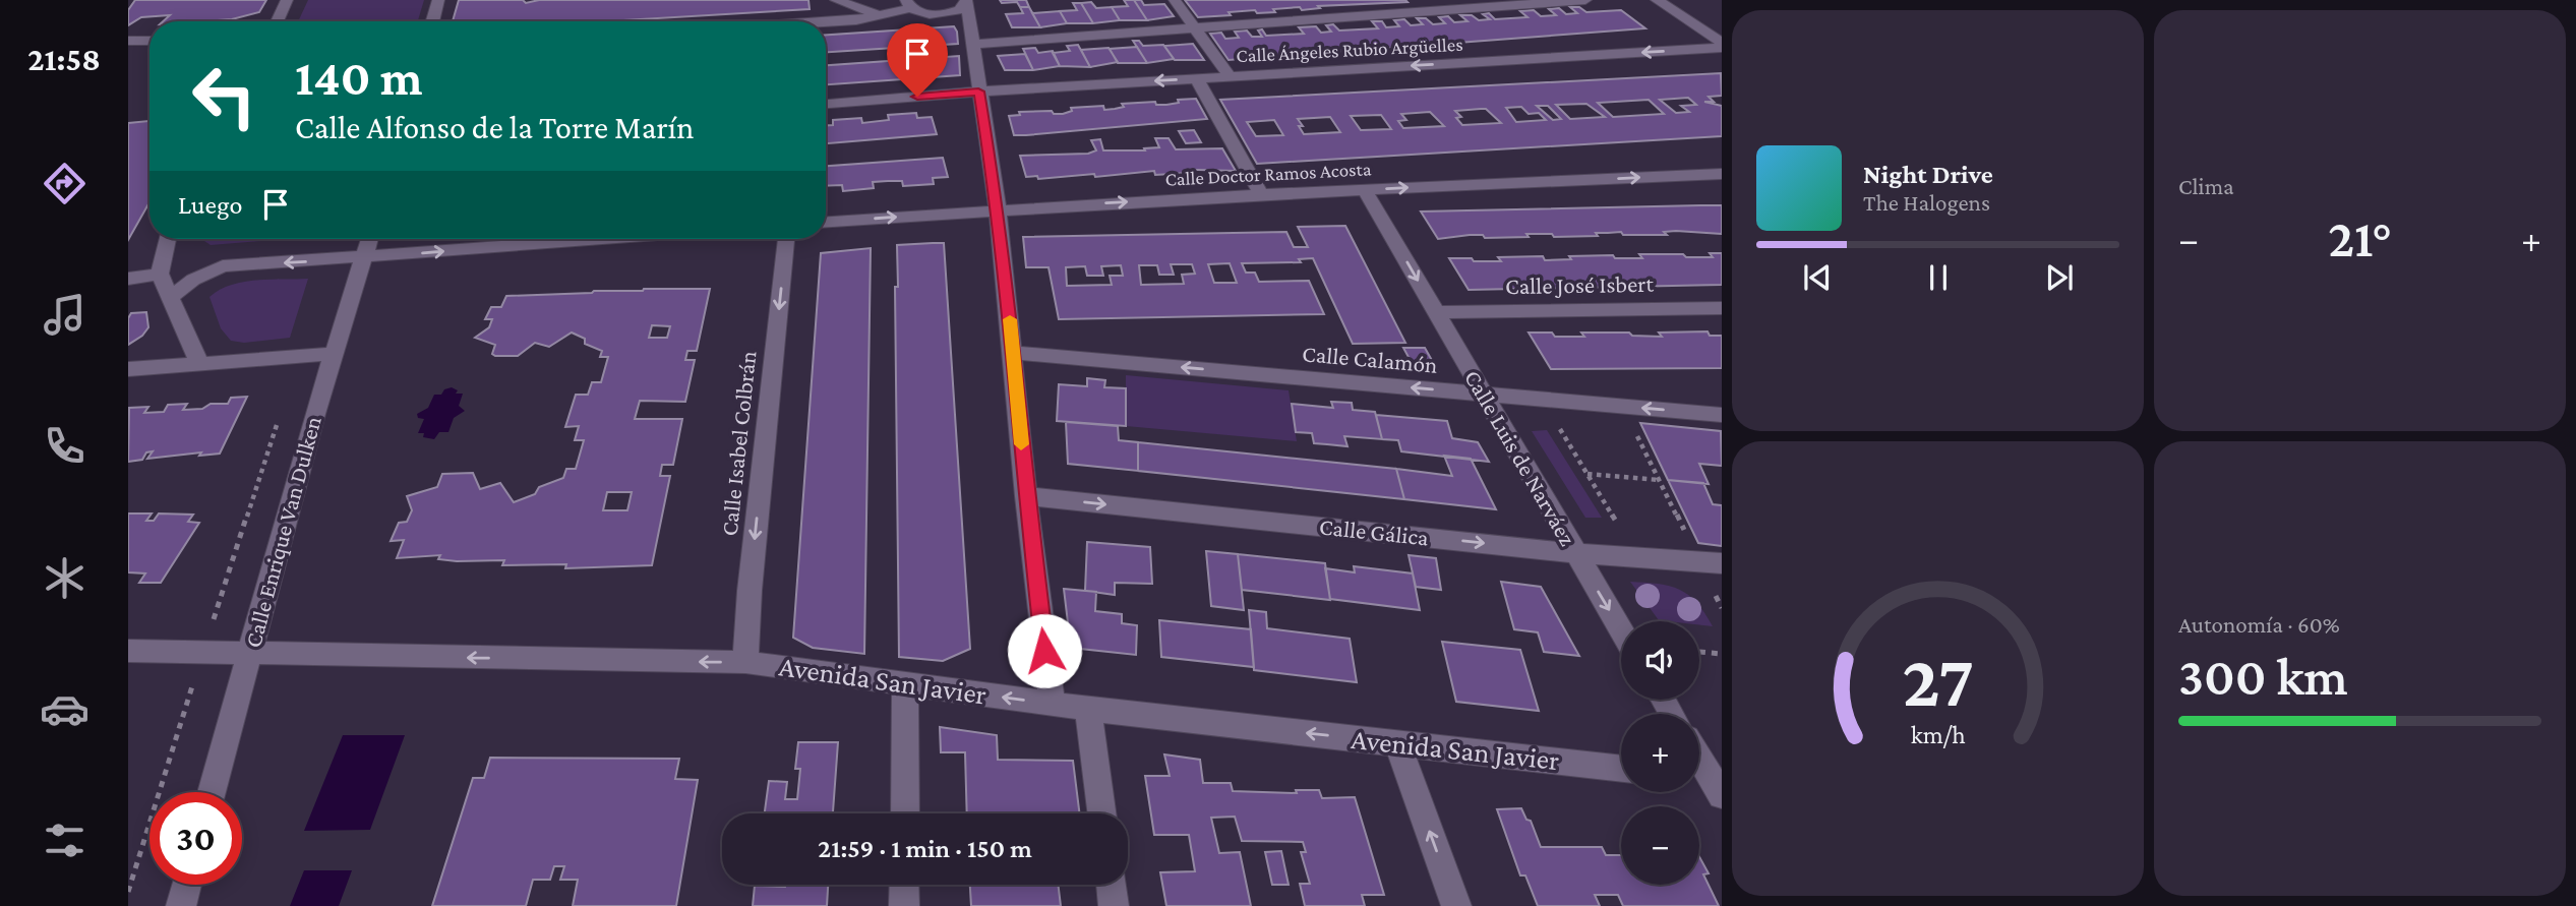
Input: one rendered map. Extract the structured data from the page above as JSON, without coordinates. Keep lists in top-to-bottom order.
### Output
{
  "streets": {
    "street": [
      "Calle Ángeles Rubio Argüelles",
      "Calle Doctor Ramos Acosta",
      "Calle José Isbert",
      "Calle Calamón",
      "Calle Isabel Colbrán",
      "Calle Luis de Narváez",
      "Calle Enrique Van Dulken",
      "Calle Gálica",
      "Avenida San Javier"
    ]
  },
  "crossings": [
    ["Calle Doctor Ramos Acosta", "Calle Luis de Narváez"],
    ["Calle José Isbert", "Calle Luis de Narváez"],
    ["Calle Calamón", "Calle Luis de Narváez"],
    ["Calle Isabel Colbrán", "Avenida San Javier"],
    ["Calle Luis de Narváez", "Calle Gálica"],
    ["Calle Enrique Van Dulken", "Avenida San Javier"]
  ],
  "one_way": [
    "Calle Calamón",
    "Calle Isabel Colbrán",
    "Calle Luis de Narváez",
    "Calle Gálica",
    "Avenida San Javier"
  ],
  "page": {
    "tabs": "21:58",
    "tile": [
      "Clima",
      ["Autonomía · 60%", "300 km"]
    ],
    "turn": ["140 m", "Calle Alfonso de la Torre Marín"],
    "song": ["Night Drive", "The Halogens"],
    "then": "Luego",
    "heat": ["−", "21°", "+"],
    "map_buttons": ["+", "−"],
    "limit": "30",
    "trip": "21:59 · 1 min · 150 m",
    "gauge": ["27", "km/h"]
  }
}
